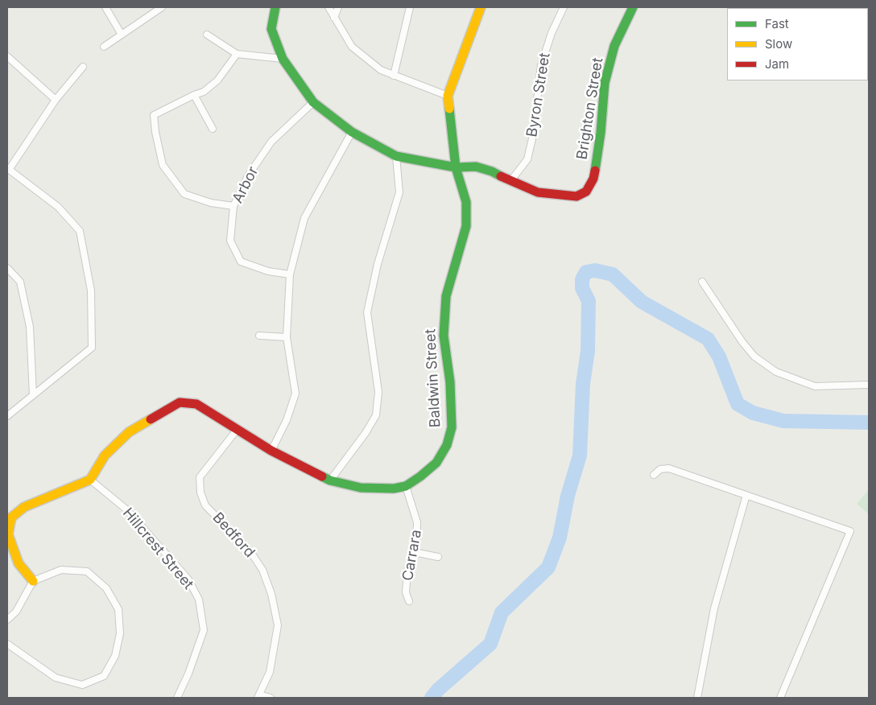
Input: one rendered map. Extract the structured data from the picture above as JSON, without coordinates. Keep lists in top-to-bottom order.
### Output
{
  "streets": {
    "street": [
      "Byron Street",
      "Brighton Street",
      "Arbor",
      "Baldwin Street",
      "Bedford",
      "Hillcrest Street",
      "Carrara"
    ]
  },
  "crossings": [
    ["Byron Street", "Brighton Street"],
    ["Baldwin Street", "Bedford"],
    ["Baldwin Street", "Hillcrest Street"],
    ["Baldwin Street", "Carrara"]
  ],
  "legend": ["Fast", "Slow", "Jam"]
}
